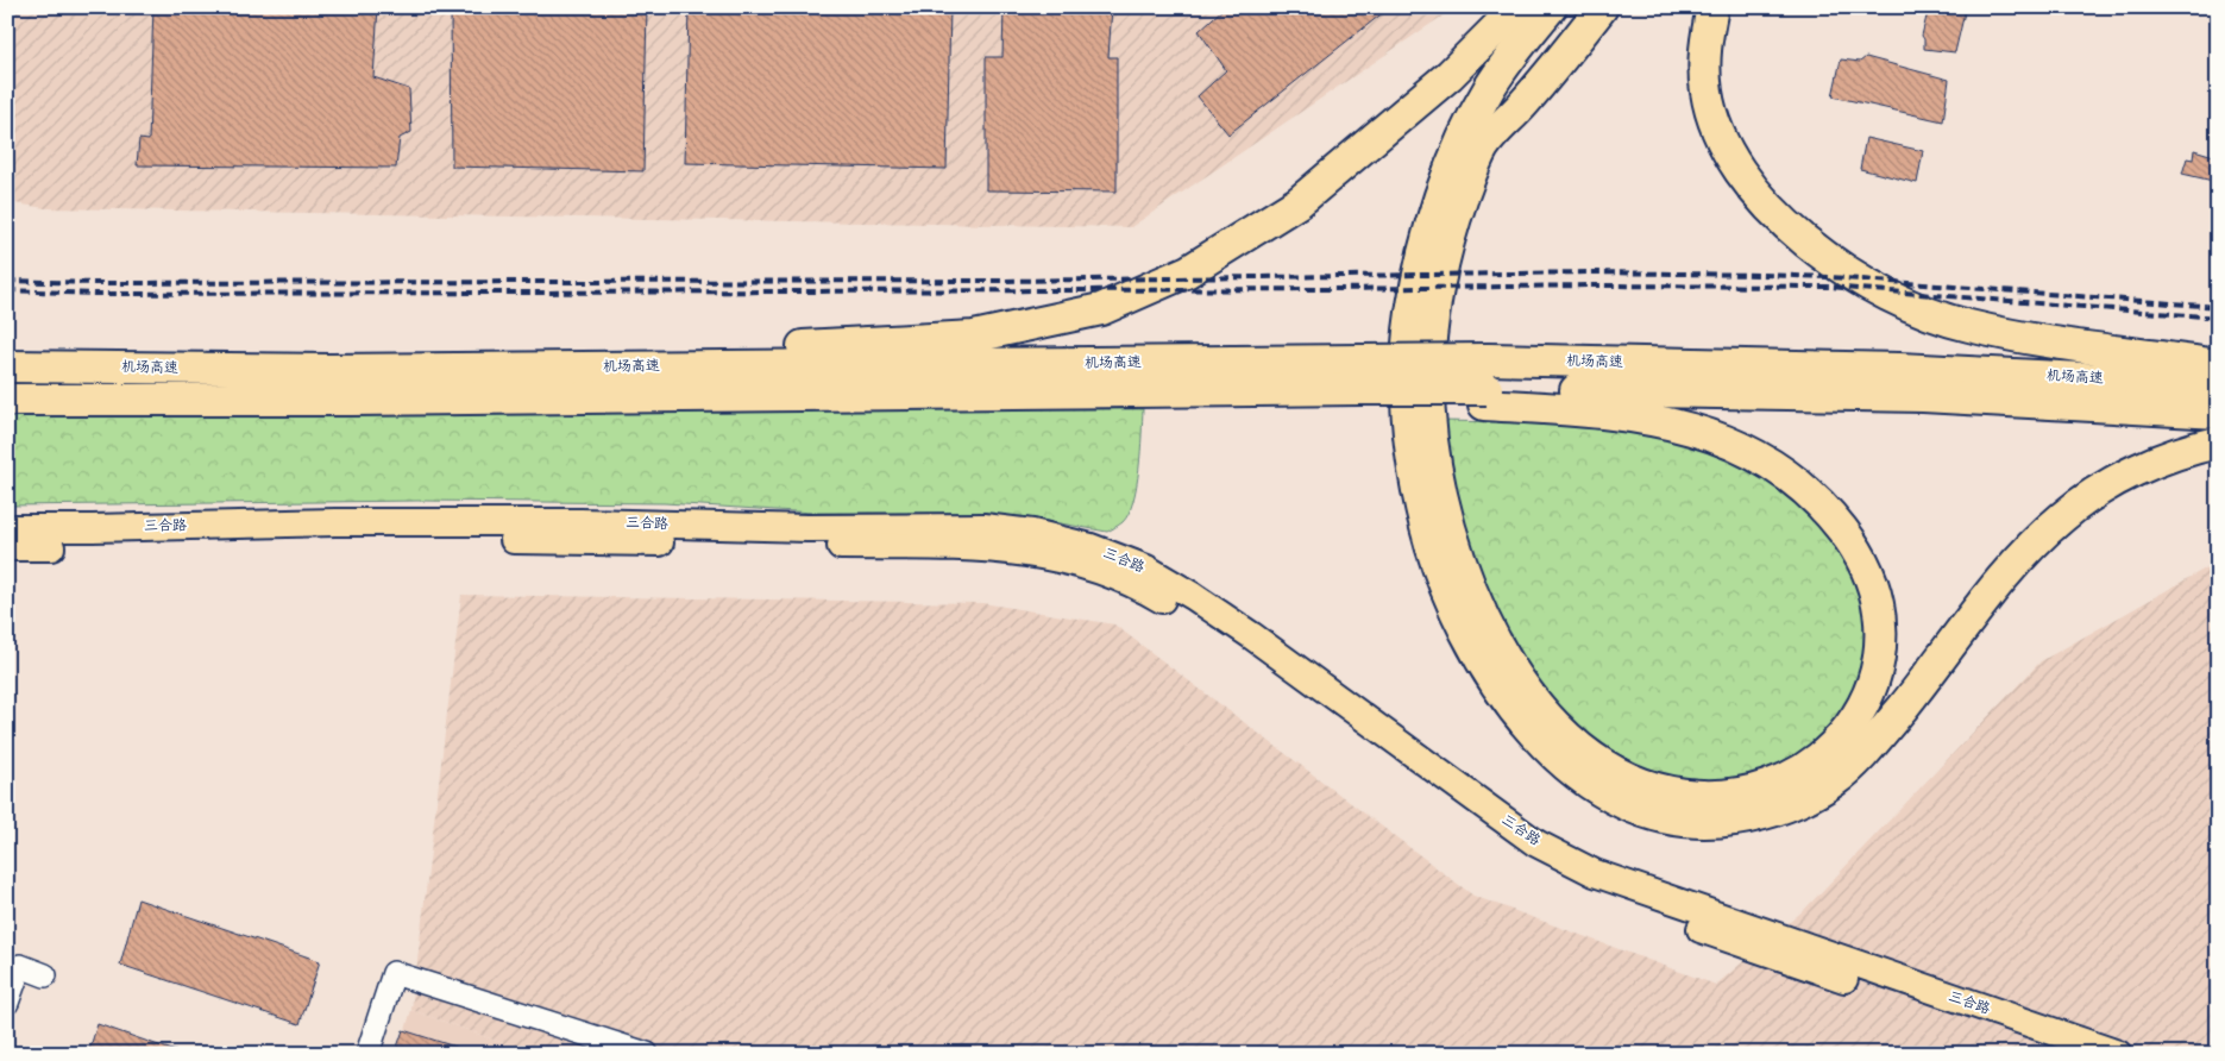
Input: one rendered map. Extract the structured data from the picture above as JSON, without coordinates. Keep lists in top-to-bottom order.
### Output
{
  "streets": {
    "highway": ["机场高速"],
    "main road": ["三合路"]
  }
}
